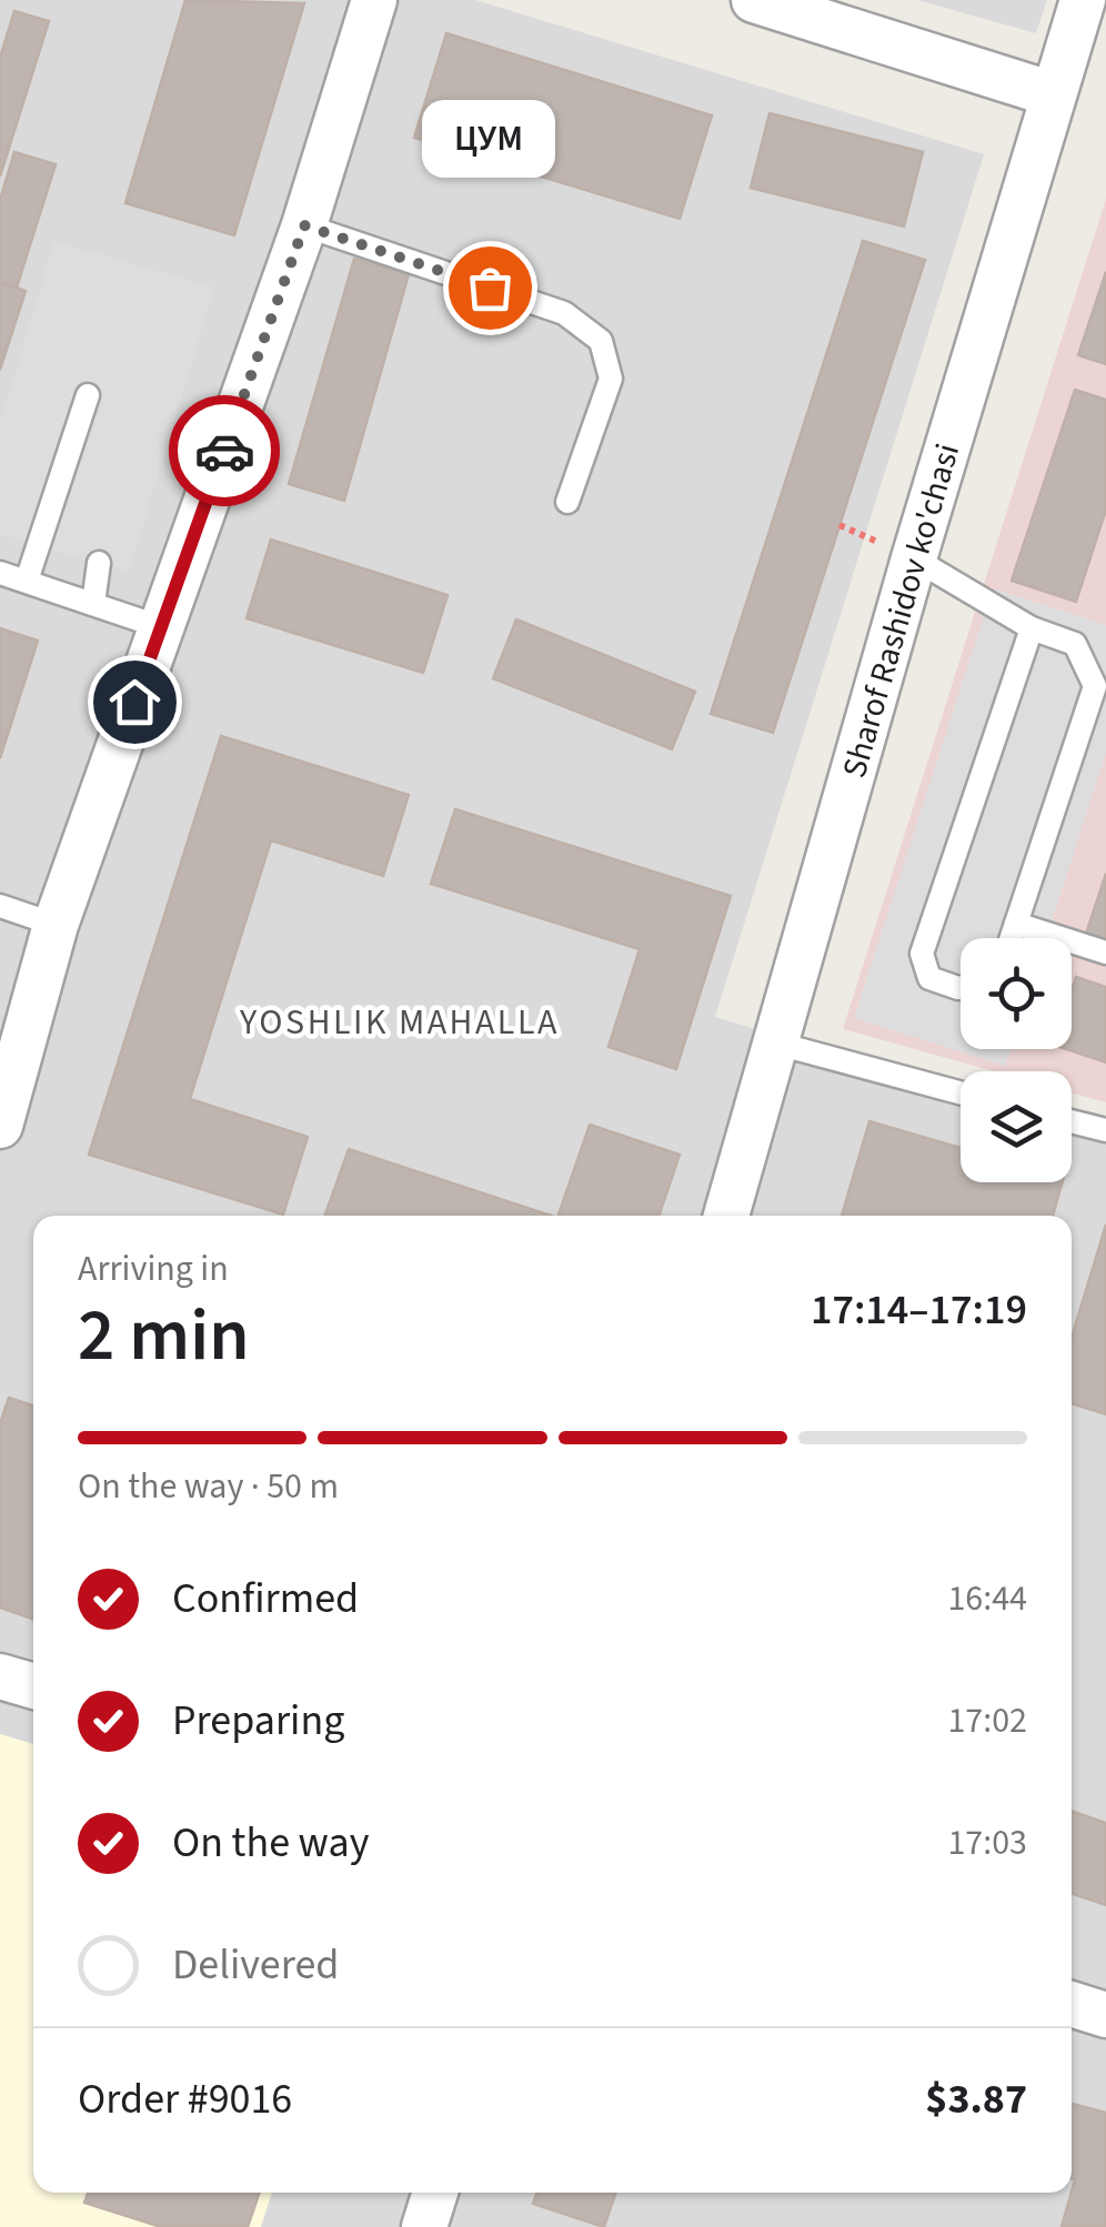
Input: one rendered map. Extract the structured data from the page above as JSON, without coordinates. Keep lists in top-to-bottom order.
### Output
{
  "streets": {
    "street": ["Sharof Rashidov ko'chasi"]
  },
  "districts": ["YOSHLIK MAHALLA"],
  "places": ["ЦУМ"],
  "page": {
    "bubble": "ЦУМ",
    "heading": ["2 min", "Arriving in", "17:14–17:19"],
    "panel": ["Order #9016", "$3.87"],
    "bar": "On the way · 50 m",
    "list": [
      ["Confirmed", "16:44"],
      ["Preparing", "17:02"],
      ["On the way", "17:03"],
      "Delivered"
    ]
  }
}
